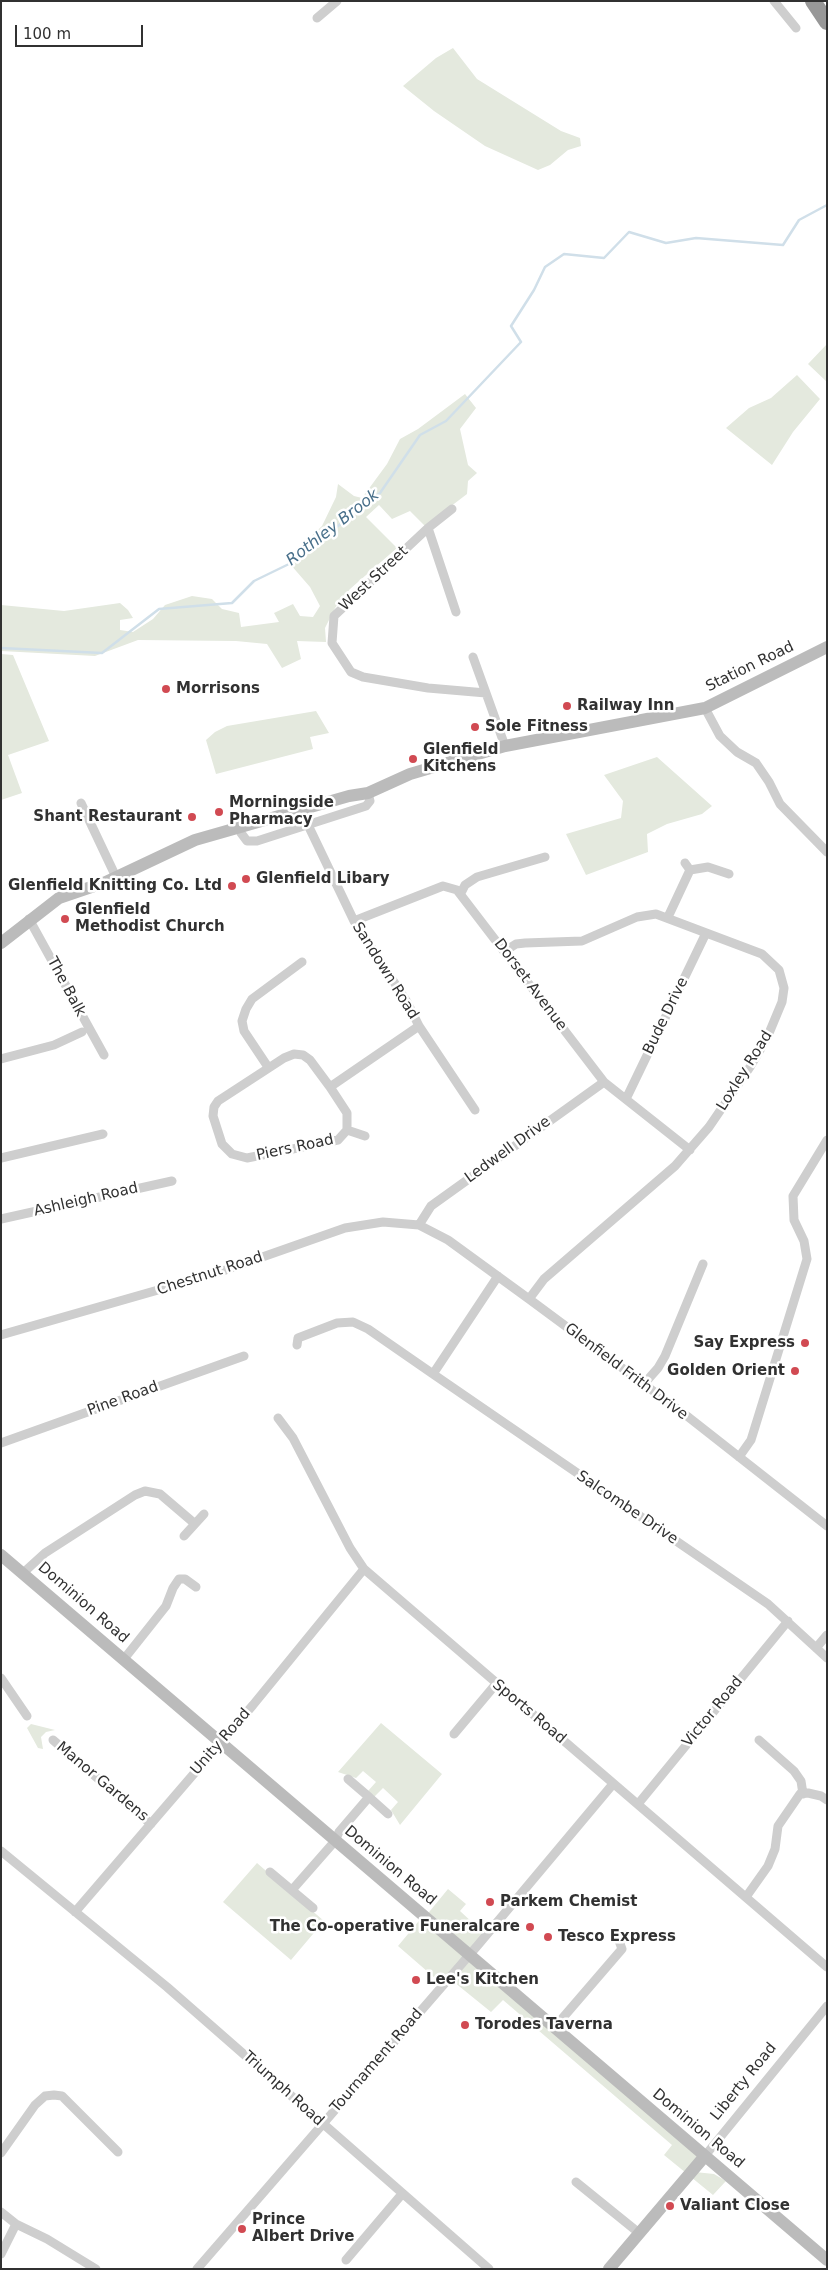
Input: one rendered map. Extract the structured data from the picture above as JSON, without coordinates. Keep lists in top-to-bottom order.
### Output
{
  "streets": {
    "street": [
      "West Street",
      "Station Road",
      "Sandown Road",
      "Dorset Avenue",
      "The Balk",
      "Bude Drive",
      "Loxley Road",
      "Piers Road",
      "Ledwell Drive",
      "Ashleigh Road",
      "Chestnut Road",
      "Glenfield Frith Drive",
      "Pine Road",
      "Salcombe Drive",
      "Dominion Road",
      "Sports Road",
      "Victor Road",
      "Unity Road",
      "Manor Gardens",
      "Tournament Road",
      "Liberty Road",
      "Triumph Road"
    ]
  },
  "crossings": [
    ["Station Road", "Sandown Road"],
    ["Station Road", "The Balk"],
    ["Dorset Avenue", "Bude Drive"],
    ["Dorset Avenue", "Loxley Road"],
    ["Dorset Avenue", "Ledwell Drive"],
    ["Bude Drive", "Loxley Road"],
    ["Loxley Road", "Glenfield Frith Drive"],
    ["Ledwell Drive", "Chestnut Road"],
    ["Ledwell Drive", "Glenfield Frith Drive"],
    ["Chestnut Road", "Glenfield Frith Drive"],
    ["Salcombe Drive", "Victor Road"],
    ["Dominion Road", "Unity Road"],
    ["Dominion Road", "Tournament Road"],
    ["Dominion Road", "Liberty Road"],
    ["Sports Road", "Victor Road"],
    ["Sports Road", "Unity Road"],
    ["Sports Road", "Tournament Road"],
    ["Unity Road", "Manor Gardens"],
    ["Unity Road", "Triumph Road"],
    ["Tournament Road", "Triumph Road"]
  ],
  "water": ["Rothley Brook"],
  "places": [
    "Morrisons",
    "Railway Inn",
    "Sole Fitness",
    "Glenfield Kitchens",
    "Morningside Pharmacy",
    "Shant Restaurant",
    "Glenfield Libary",
    "Glenfield Knitting Co. Ltd",
    "Glenfield Methodist Church",
    "Say Express",
    "Golden Orient",
    "Parkem Chemist",
    "The Co-operative Funeralcare",
    "Tesco Express",
    "Lee's Kitchen",
    "Torodes Taverna",
    "Valiant Close",
    "Prince Albert Drive"
  ],
  "scale_bar": "100 m"
}
